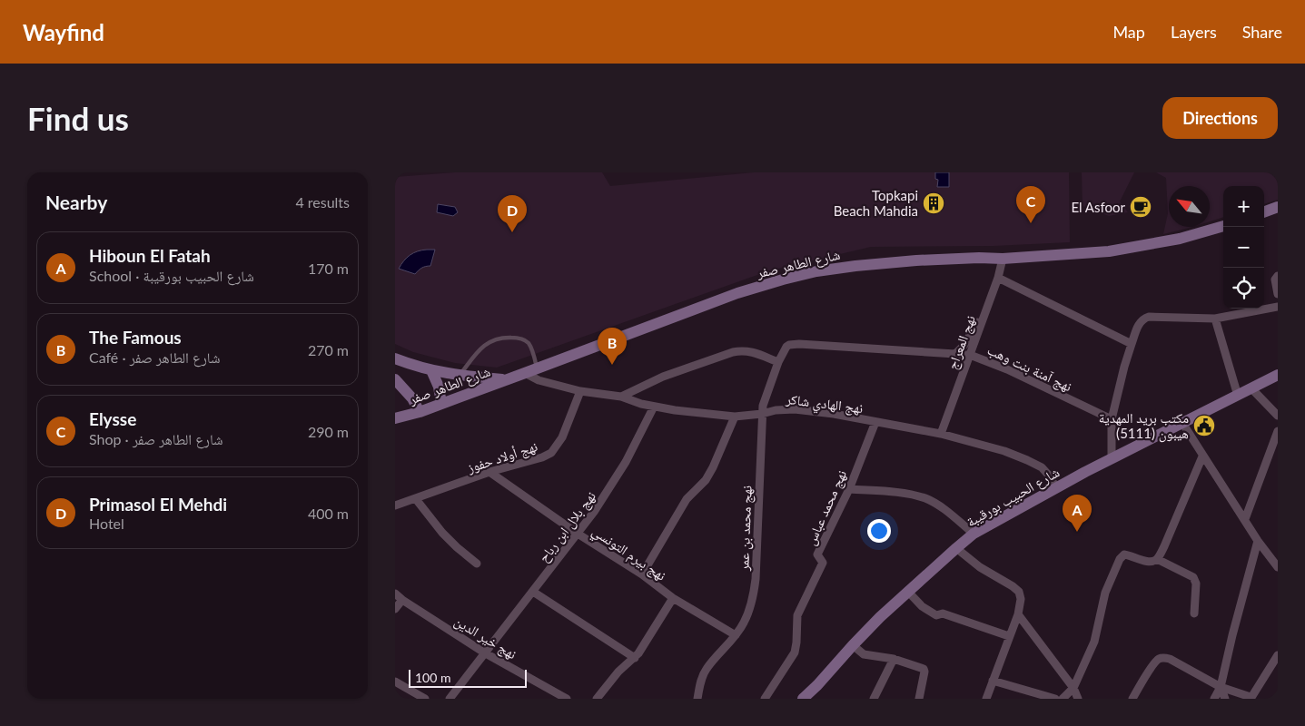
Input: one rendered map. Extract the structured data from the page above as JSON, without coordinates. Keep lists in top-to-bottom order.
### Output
{
  "streets": {
    "main road": ["شارع الطاهر صفر", "شارع الحبيب بورقيبة"],
    "street": [
      "نهج المعراج",
      "نهج آمنة بنت وهب",
      "نهج الهادي شاكر",
      "نهج أولاد حفوز",
      "نهج محمد عباس",
      "نهج بلال ابن رباح",
      "نهج محمد بن عمر",
      "نهج بيرم التونسي",
      "نهج خير الدين"
    ]
  },
  "crossings": [
    ["شارع الطاهر صفر", "نهج المعراج"],
    ["شارع الطاهر صفر", "نهج الهادي شاكر"],
    ["نهج المعراج", "نهج آمنة بنت وهب"],
    ["نهج المعراج", "نهج الهادي شاكر"],
    ["نهج آمنة بنت وهب", "نهج محمد بن عمر"],
    ["نهج الهادي شاكر", "نهج أولاد حفوز"],
    ["نهج الهادي شاكر", "شارع الحبيب بورقيبة"],
    ["نهج الهادي شاكر", "نهج محمد عباس"],
    ["نهج الهادي شاكر", "نهج بلال ابن رباح"],
    ["نهج الهادي شاكر", "نهج محمد بن عمر"],
    ["نهج أولاد حفوز", "نهج بيرم التونسي"],
    ["نهج بلال ابن رباح", "نهج بيرم التونسي"],
    ["نهج بلال ابن رباح", "نهج خير الدين"],
    ["نهج محمد بن عمر", "نهج بيرم التونسي"]
  ],
  "places": {
    "building": ["Topkapi Beach Mahdia"],
    "cafe": ["El Asfoor"],
    "public building": ["مكتب بريد المهدية هيبون (5111)"]
  },
  "scale_bar": "100 m",
  "north": "top left",
  "page": {
    "header": "Wayfind",
    "nav": ["Map", "Layers", "Share"],
    "buttons": "Directions",
    "title": "Find us",
    "heading": ["Nearby", "4 results"],
    "map_buttons": ["+", "−"],
    "pins": [
      "C",
      "D",
      "B",
      "A"
    ],
    "list": [
      {
        "mark": "A",
        "name": "Hiboun El Fatah",
        "note": "School · شارع الحبيب بورقيبة",
        "value": "170 m"
      },
      {
        "mark": "B",
        "name": "The Famous",
        "note": "Café · شارع الطاهر صفر",
        "value": "270 m"
      },
      {
        "mark": "C",
        "name": "Elysse",
        "note": "Shop · شارع الطاهر صفر",
        "value": "290 m"
      },
      {
        "mark": "D",
        "name": "Primasol El Mehdi",
        "note": "Hotel",
        "value": "400 m"
      }
    ],
    "scale": "100 m"
  }
}
